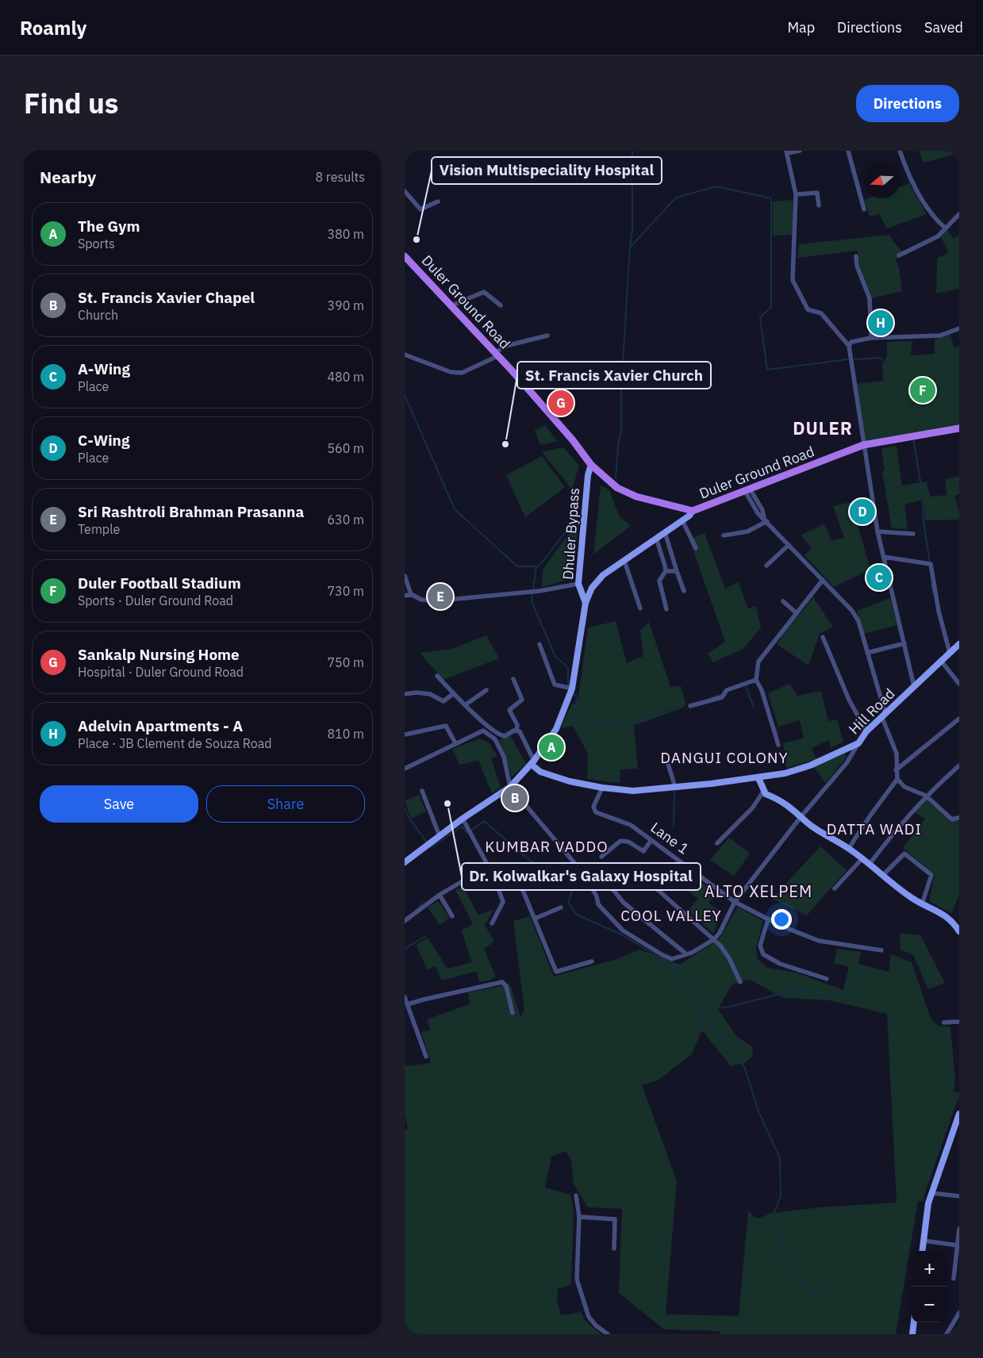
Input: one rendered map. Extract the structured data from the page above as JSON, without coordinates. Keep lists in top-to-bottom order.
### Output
{
  "streets": {
    "main road": ["Duler Ground Road"],
    "street": ["Dhuler Bypass", "Hill Road", "Lane 1"]
  },
  "crossings": [
    ["Duler Ground Road", "Dhuler Bypass"],
    ["Hill Road", "Lane 1"]
  ],
  "districts": [
    "DULER",
    "DANGUI COLONY",
    "DATTA WADI",
    "KUMBAR VADDO",
    "ALTO XELPEM",
    "COOL VALLEY"
  ],
  "places": ["Vision Multispeciality Hospital", "St. Francis Xavier Church", "Dr. Kolwalkar's Galaxy Hospital"],
  "north": "left",
  "page": {
    "header": "Roamly",
    "nav": ["Map", "Directions", "Saved"],
    "title": "Find us",
    "buttons": [
      "Directions",
      ["Save", "Share"]
    ],
    "heading": ["Nearby", "8 results"],
    "list": [
      {
        "mark": "A",
        "name": "The Gym",
        "note": "Sports",
        "value": "380 m"
      },
      {
        "mark": "B",
        "name": "St. Francis Xavier Chapel",
        "note": "Church",
        "value": "390 m"
      },
      {
        "mark": "C",
        "name": "A-Wing",
        "note": "Place",
        "value": "480 m"
      },
      {
        "mark": "D",
        "name": "C-Wing",
        "note": "Place",
        "value": "560 m"
      },
      {
        "mark": "E",
        "name": "Sri Rashtroli Brahman Prasanna",
        "note": "Temple",
        "value": "630 m"
      },
      {
        "mark": "F",
        "name": "Duler Football Stadium",
        "note": "Sports · Duler Ground Road",
        "value": "730 m"
      },
      {
        "mark": "G",
        "name": "Sankalp Nursing Home",
        "note": "Hospital · Duler Ground Road",
        "value": "750 m"
      },
      {
        "mark": "H",
        "name": "Adelvin Apartments - A",
        "note": "Place · JB Clement de Souza Road",
        "value": "810 m"
      }
    ],
    "pins": [
      "H",
      "F",
      "G",
      "D",
      "C",
      "E",
      "A",
      "B"
    ],
    "map_buttons": ["+", "−"]
  }
}
